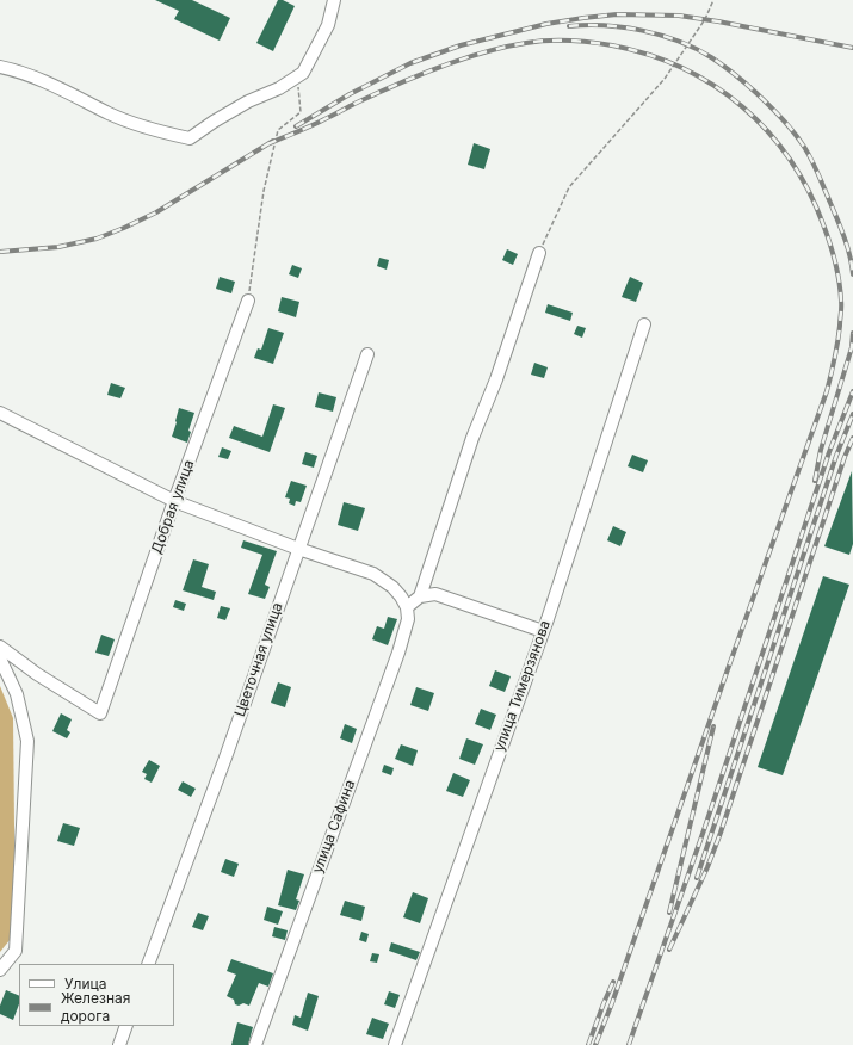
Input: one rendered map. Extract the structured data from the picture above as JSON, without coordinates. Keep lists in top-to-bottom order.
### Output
{
  "streets": {
    "street": [
      "Добрая улица",
      "Цветочная улица",
      "улица Тимерзянова",
      "улица Сафина"
    ]
  },
  "legend": ["Улица", "Железная дорога"]
}
